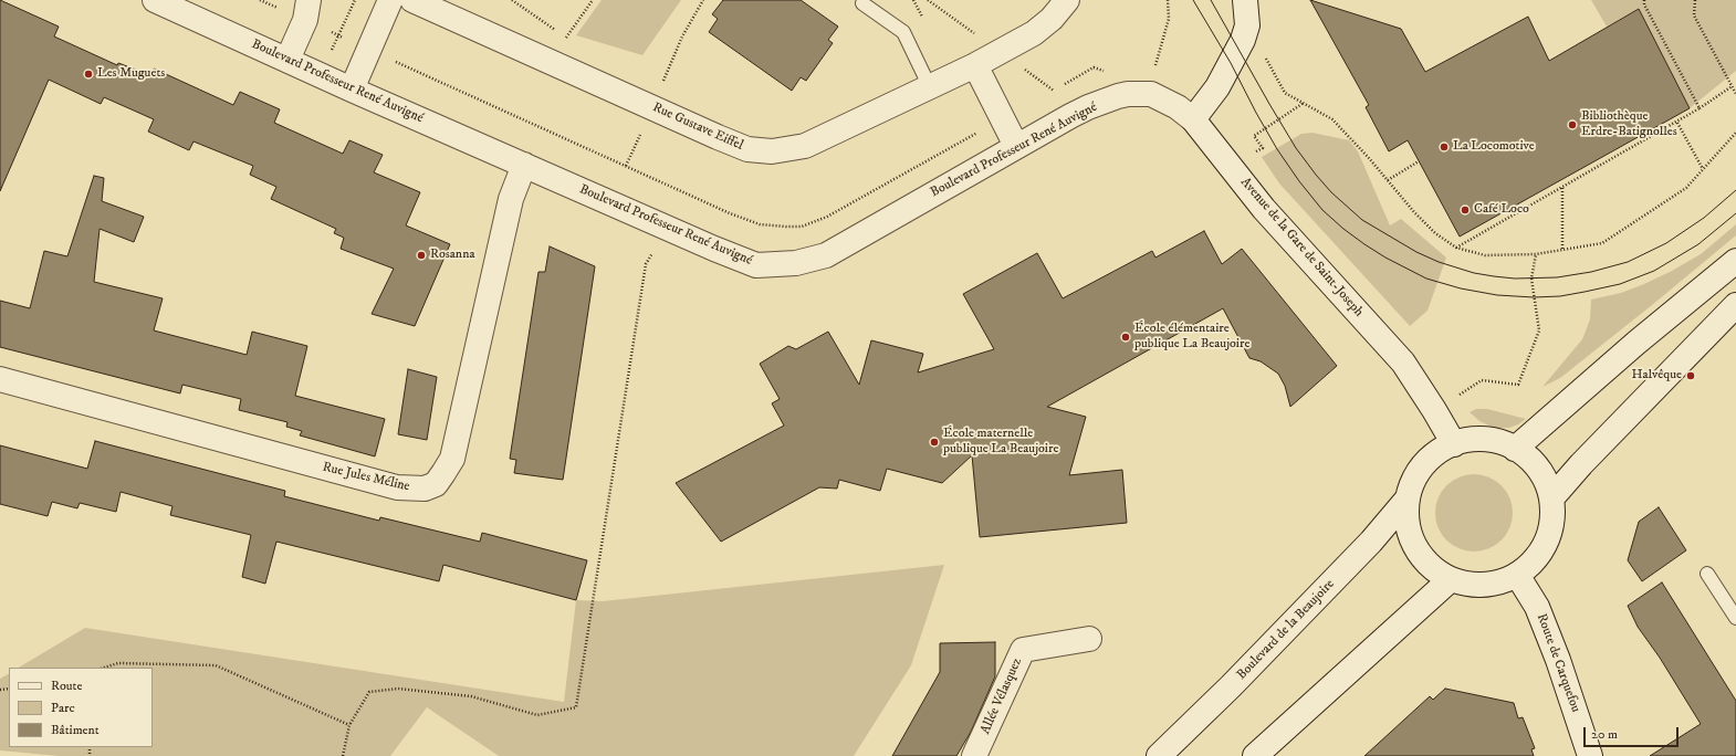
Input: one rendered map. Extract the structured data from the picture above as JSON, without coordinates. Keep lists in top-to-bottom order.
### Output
{
  "streets": {
    "street": [
      "Boulevard Professeur René Auvigné",
      "Rue Gustave Eiffel",
      "Avenue de la Gare de Saint-Joseph",
      "Rue Jules Méline",
      "Boulevard de la Beaujoire",
      "Route de Carquefou",
      "Allée Vélasquez"
    ]
  },
  "crossings": [
    ["Boulevard Professeur René Auvigné", "Avenue de la Gare de Saint-Joseph"],
    ["Boulevard Professeur René Auvigné", "Rue Jules Méline"],
    ["Avenue de la Gare de Saint-Joseph", "Boulevard de la Beaujoire"],
    ["Avenue de la Gare de Saint-Joseph", "Route de Carquefou"],
    ["Boulevard de la Beaujoire", "Route de Carquefou"]
  ],
  "places": [
    "Les Muguets",
    "Bibliothèque Erdre-Batignolles",
    "La Locomotive",
    "Café Loco",
    "Rosanna",
    "École élémentaire publique La Beaujoire",
    "Halvêque",
    "École maternelle publique La Beaujoire"
  ],
  "legend": ["Route", "Parc", "Bâtiment"],
  "scale_bar": "20 m"
}
